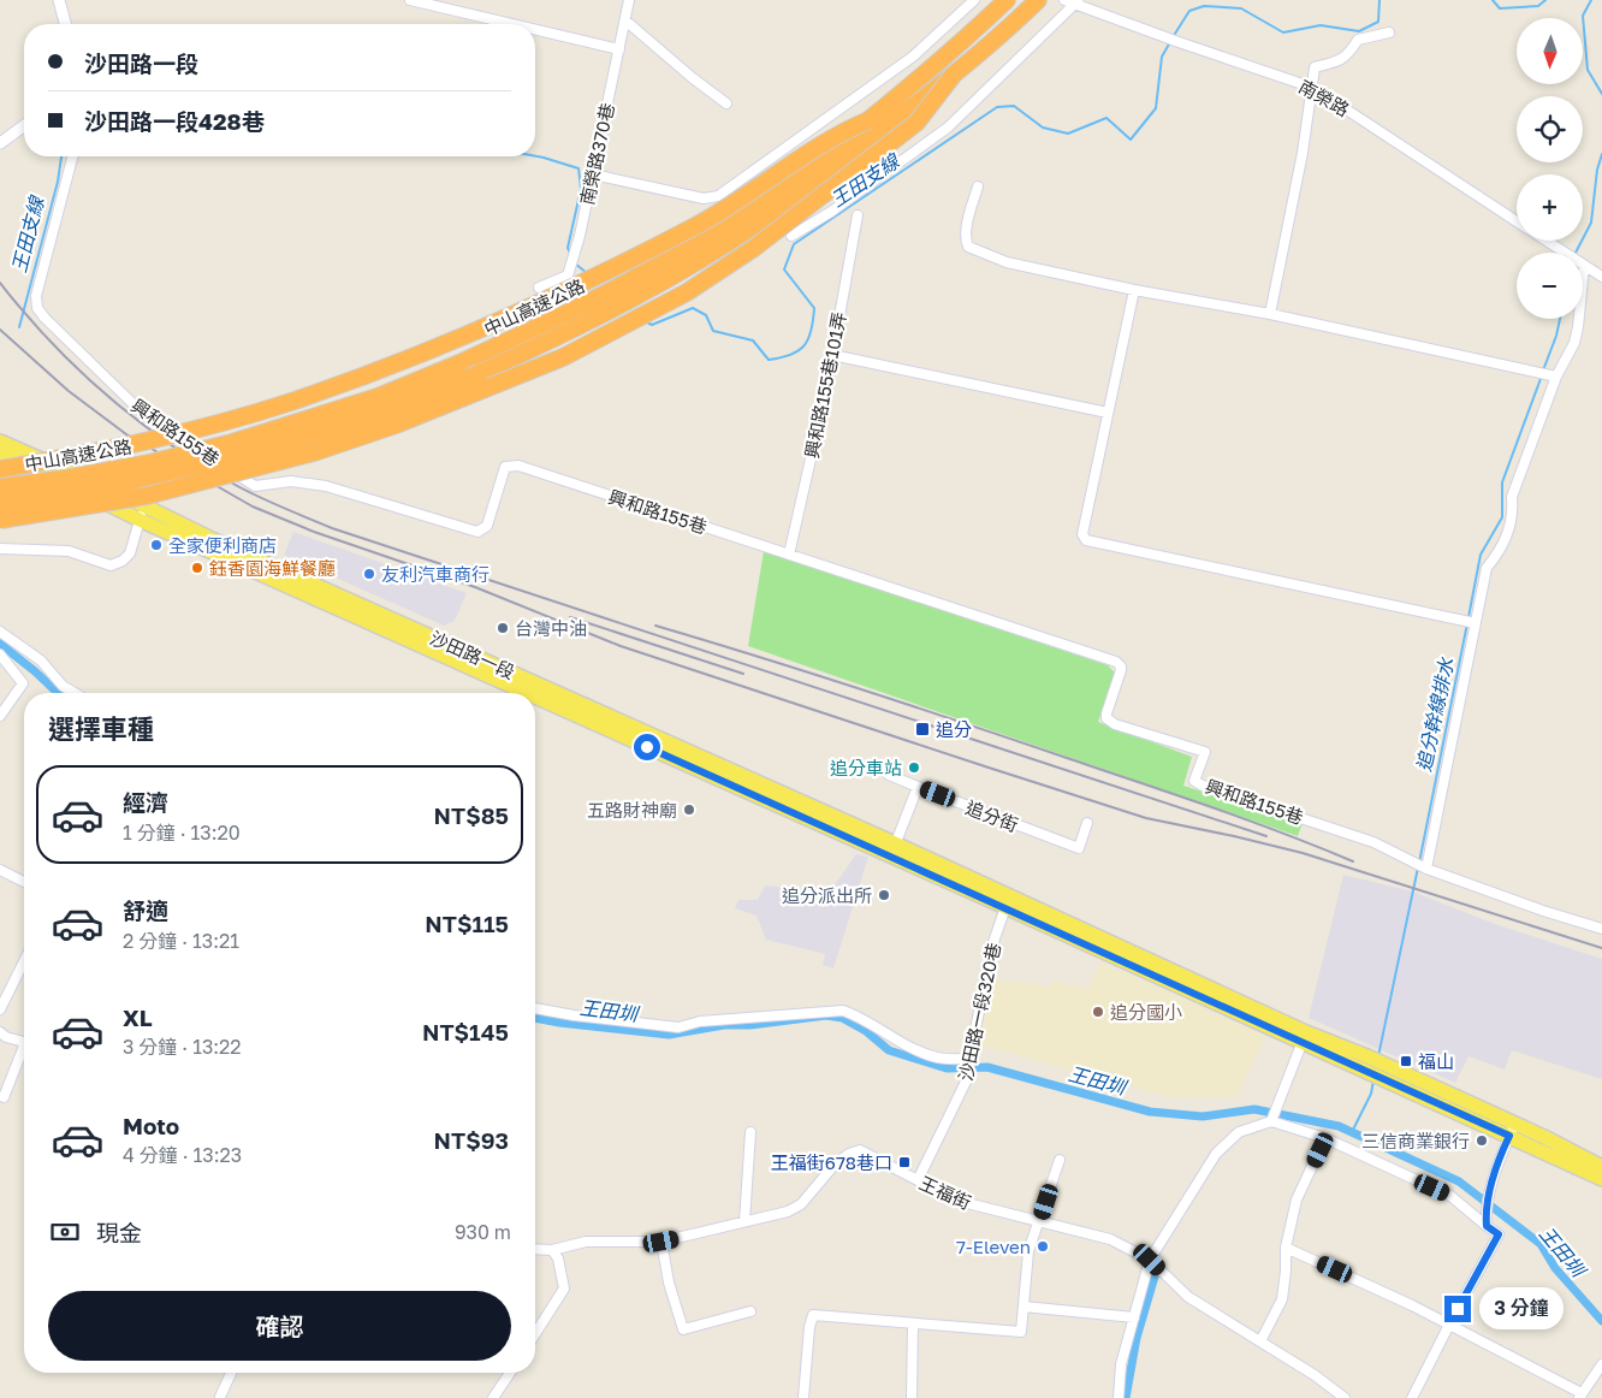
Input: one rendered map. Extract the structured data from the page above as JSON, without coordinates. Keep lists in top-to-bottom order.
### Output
{
  "streets": {
    "highway": ["中山高速公路"],
    "main road": ["沙田路一段"],
    "street": [
      "南榮路",
      "南榮路370巷",
      "興和路155巷101弄",
      "興和路155巷",
      "追分街",
      "沙田路一段320巷",
      "王福街"
    ]
  },
  "crossings": [
    ["興和路155巷101弄", "興和路155巷"],
    ["沙田路一段", "沙田路一段320巷"],
    ["沙田路一段320巷", "王福街"]
  ],
  "water": ["王田支線", "追分幹線排水", "王田圳"],
  "places": {
    "other": [
      "全家便利商店",
      "鈺香園海鮮餐廳",
      "友利汽車商行",
      "台灣中油",
      "追分車站",
      "五路財神廟",
      "追分派出所",
      "追分國小",
      "三信商業銀行",
      "7-Eleven"
    ],
    "transit": ["追分", "福山", "王福街678巷口"]
  },
  "north": "bottom",
  "page": {
    "map_buttons": ["+", "−"],
    "banner": ["沙田路一段", "沙田路一段428巷"],
    "heading": "選擇車種",
    "list": [
      {
        "name": "經濟",
        "note": "1 分鐘 · 13:20",
        "value": "NT$85"
      },
      {
        "name": "舒適",
        "note": "2 分鐘 · 13:21",
        "value": "NT$115"
      },
      {
        "name": "XL",
        "note": "3 分鐘 · 13:22",
        "value": "NT$145"
      },
      {
        "name": "Moto",
        "note": "4 分鐘 · 13:23",
        "value": "NT$93"
      }
    ],
    "pay": ["現金", "930 m"],
    "buttons": "確認",
    "bubble": "3 分鐘"
  }
}
